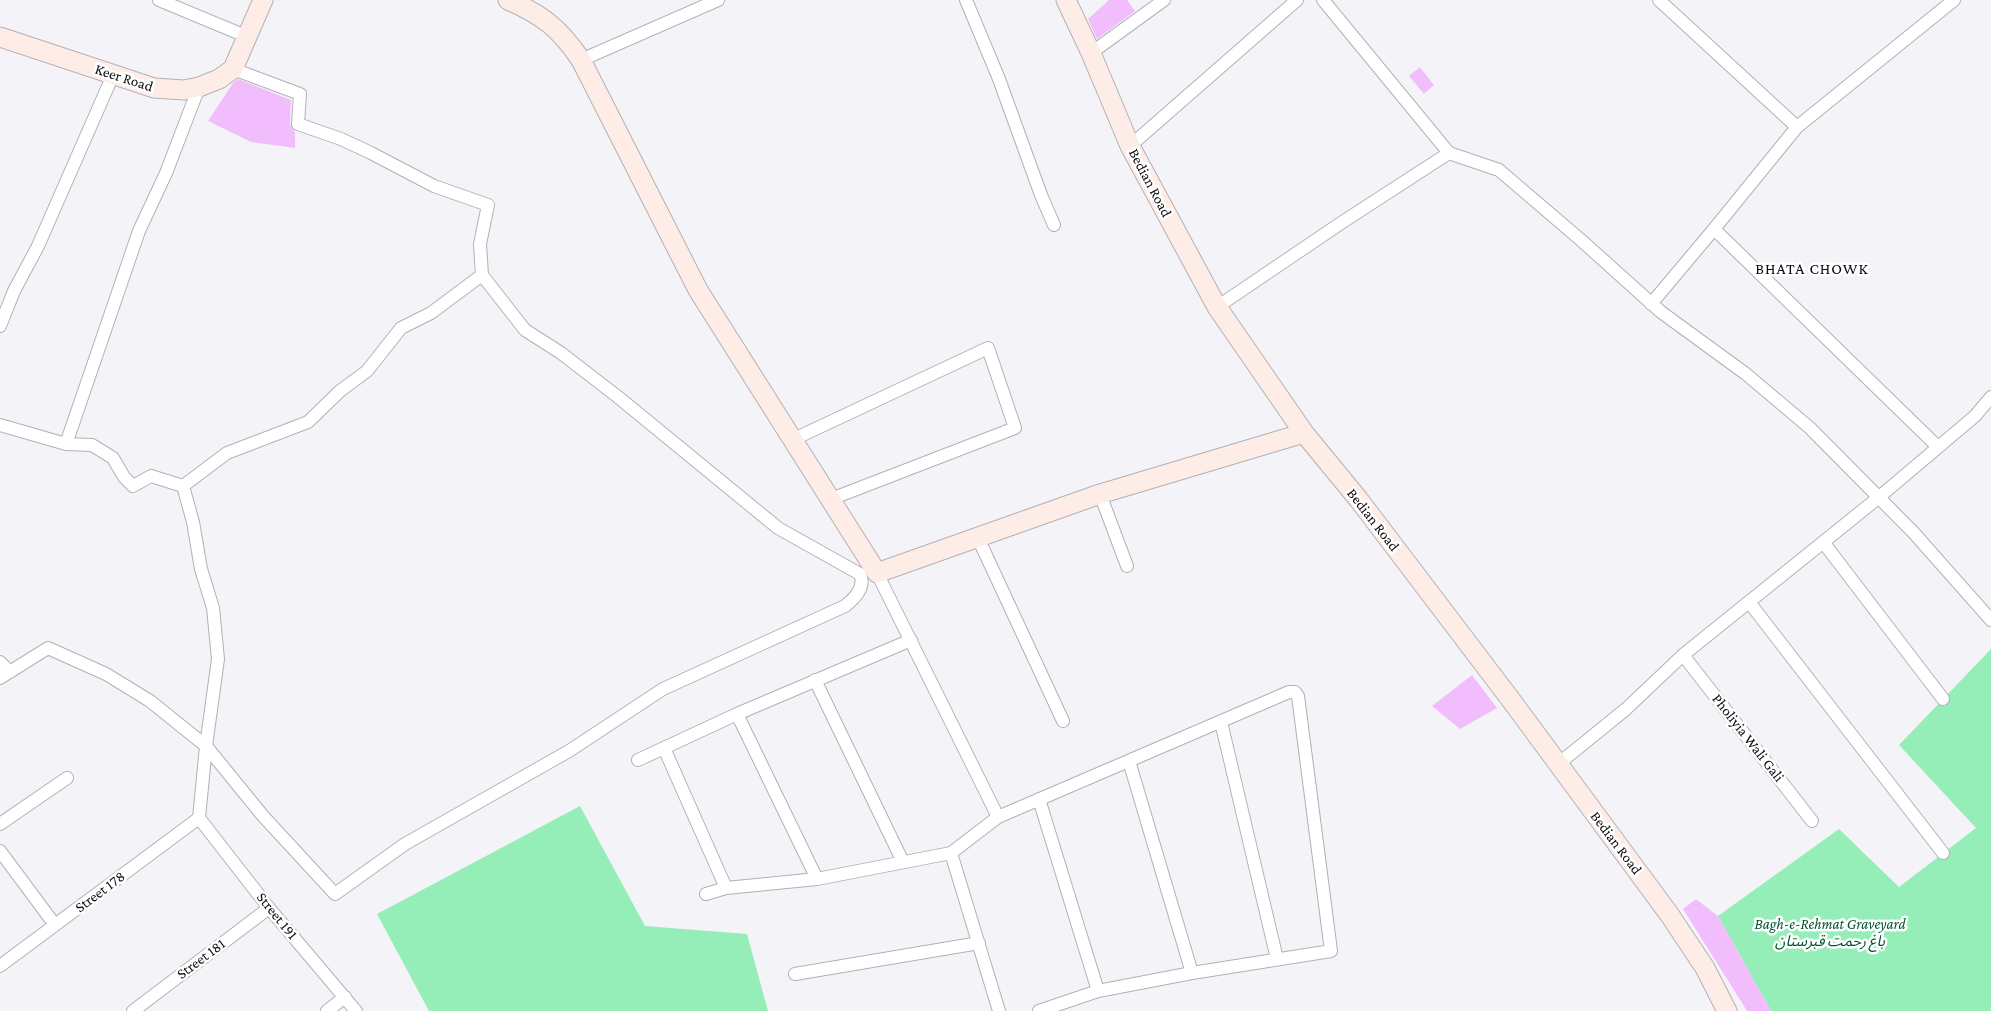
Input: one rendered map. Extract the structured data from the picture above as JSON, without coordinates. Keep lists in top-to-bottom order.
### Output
{
  "streets": {
    "street": [
      "Keer Road",
      "Bedian Road",
      "Pholiyia Wali Gali",
      "Street 178",
      "Street 191",
      "Street 181"
    ]
  },
  "crossings": [
    ["Street 178", "Street 191"],
    ["Street 191", "Street 181"]
  ],
  "districts": ["BHATA CHOWK"],
  "parks": ["Bagh-e-Rehmat Graveyard باغ رحمت قبرستان"]
}
